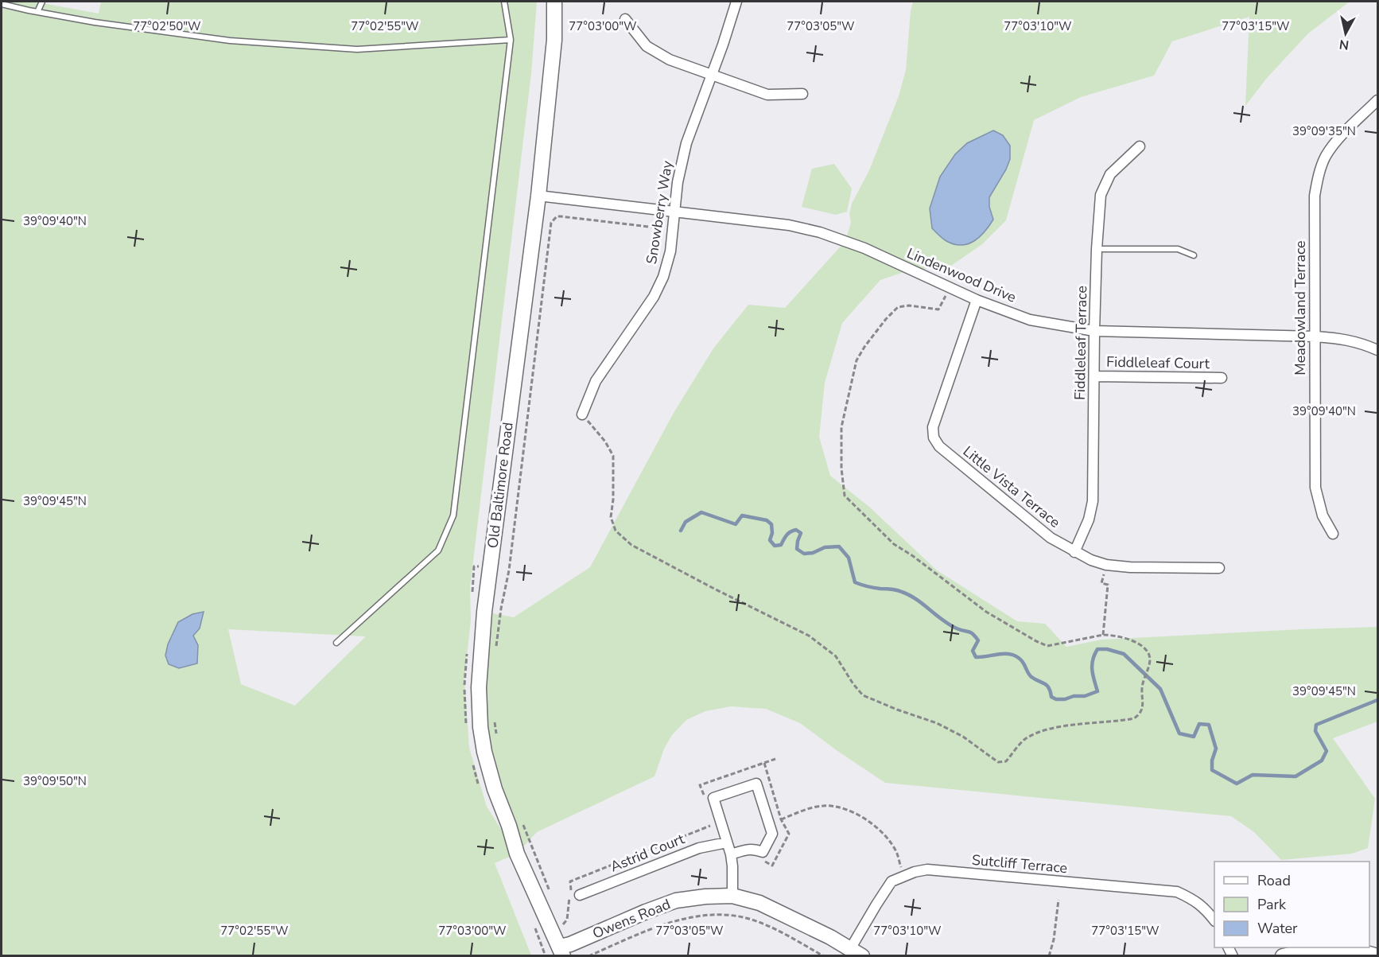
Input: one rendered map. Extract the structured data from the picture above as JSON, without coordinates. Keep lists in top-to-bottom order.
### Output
{
  "streets": {
    "street": [
      "Snowberry Way",
      "Lindenwood Drive",
      "Meadowland Terrace",
      "Fiddleleaf Terrace",
      "Fiddleleaf Court",
      "Old Baltimore Road",
      "Little Vista Terrace",
      "Astrid Court",
      "Sutcliff Terrace",
      "Owens Road"
    ]
  },
  "crossings": [
    ["Snowberry Way", "Lindenwood Drive"],
    ["Lindenwood Drive", "Meadowland Terrace"],
    ["Lindenwood Drive", "Fiddleleaf Terrace"],
    ["Lindenwood Drive", "Old Baltimore Road"],
    ["Lindenwood Drive", "Little Vista Terrace"],
    ["Fiddleleaf Terrace", "Fiddleleaf Court"],
    ["Fiddleleaf Terrace", "Little Vista Terrace"],
    ["Old Baltimore Road", "Owens Road"],
    ["Sutcliff Terrace", "Owens Road"]
  ],
  "legend": ["Road", "Park", "Water"],
  "north": "bottom",
  "coordinates": [
    "77°02'50\"W",
    "77°02'55\"W",
    "77°03'00\"W",
    "77°03'05\"W",
    "77°03'10\"W",
    "77°03'15\"W",
    "39°09'35\"N",
    "39°09'40\"N",
    "39°09'45\"N",
    "39°09'50\"N"
  ]
}
